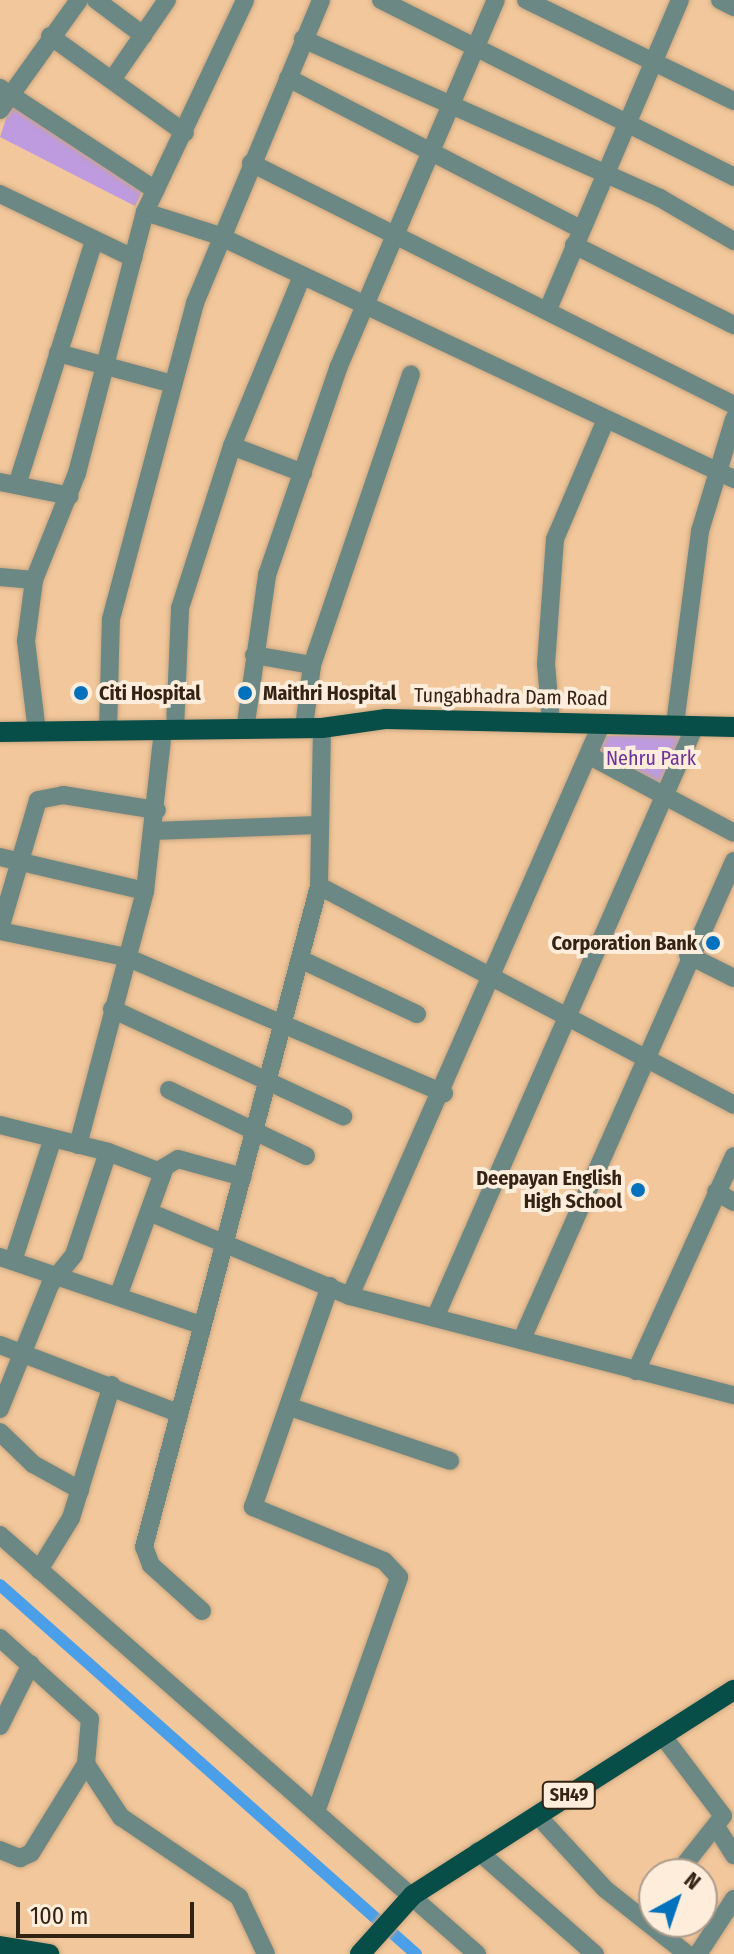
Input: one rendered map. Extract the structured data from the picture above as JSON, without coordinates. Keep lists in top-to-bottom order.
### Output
{
  "streets": {
    "main road": ["Tungabhadra Dam Road", "SH49"]
  },
  "parks": ["Nehru Park"],
  "places": [
    "Citi Hospital",
    "Maithri Hospital",
    "Corporation Bank",
    "Deepayan English High School"
  ],
  "scale_bar": "100 m",
  "north": "top right"
}
